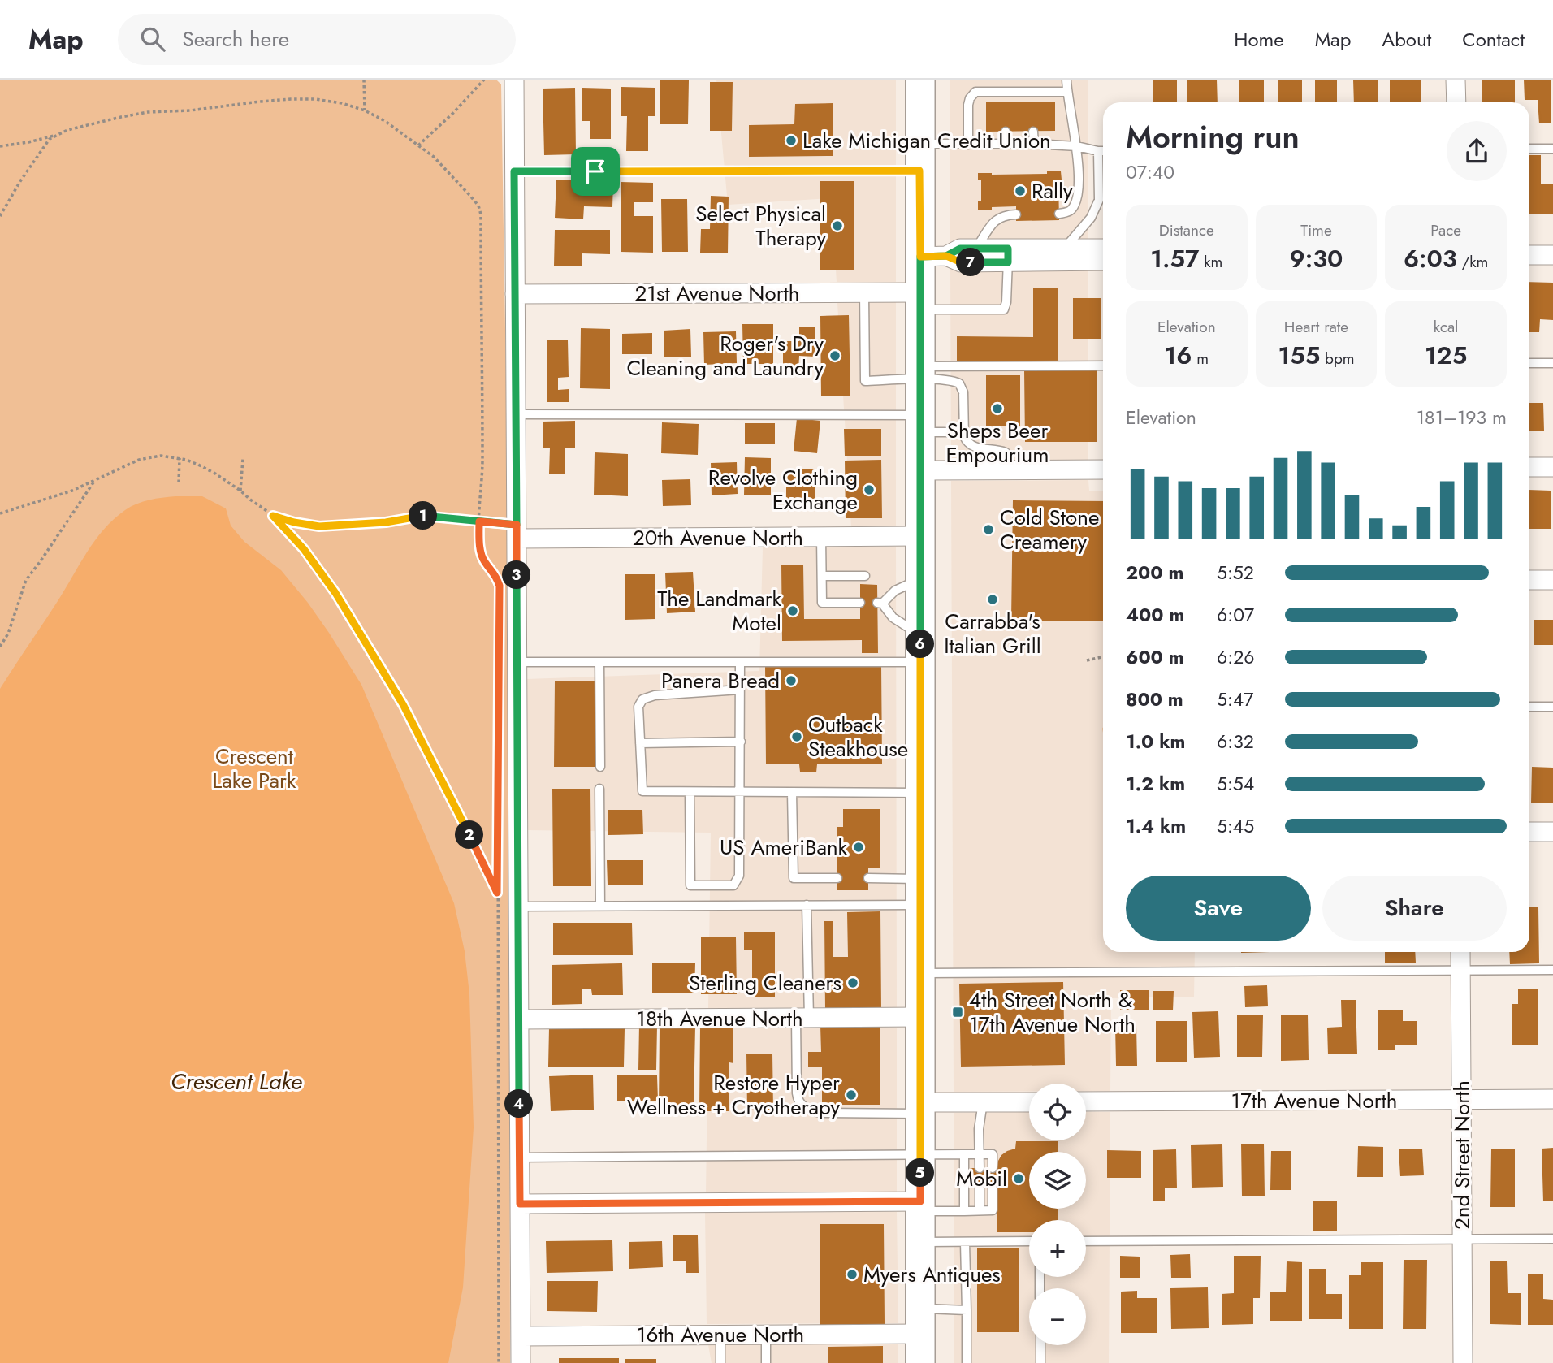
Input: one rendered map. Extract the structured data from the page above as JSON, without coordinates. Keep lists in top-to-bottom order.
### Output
{
  "streets": {
    "street": [
      "21st Avenue North",
      "20th Avenue North",
      "18th Avenue North",
      "17th Avenue North",
      "2nd Street North",
      "16th Avenue North"
    ]
  },
  "crossings": [
    ["17th Avenue North", "2nd Street North"]
  ],
  "water": ["Crescent Lake"],
  "parks": ["Crescent Lake Park"],
  "places": {
    "other": [
      "Lake Michigan Credit Union",
      "Rally",
      "Select Physical Therapy",
      "Roger's Dry Cleaning and Laundry",
      "Sheps Beer Empourium",
      "Revolve Clothing Exchange",
      "Cold Stone Creamery",
      "Carrabba's Italian Grill",
      "The Landmark Motel",
      "Panera Bread",
      "Outback Steakhouse",
      "US AmeriBank",
      "Sterling Cleaners",
      "Restore Hyper Wellness + Cryotherapy",
      "Mobil",
      "Myers Antiques"
    ],
    "transit": ["4th Street North & 17th Avenue North"]
  },
  "page": {
    "header": "Map",
    "search": "Search here",
    "nav": [
      "Home",
      "Map",
      "About",
      "Contact"
    ],
    "heading": ["Morning run", "07:40"],
    "stats": [
      ["Distance", "1.57 km"],
      ["Time", "9:30"],
      ["Pace", "6:03 /km"],
      ["Elevation", "16 m"],
      ["Heart rate", "155 bpm"],
      ["kcal", "125"]
    ],
    "pins": [
      "7",
      "1",
      "3",
      "6",
      "2",
      "4",
      "5"
    ],
    "chart": ["Elevation", "181–193 m"],
    "list": [
      {
        "name": "200 m",
        "note": "5:52"
      },
      {
        "name": "400 m",
        "note": "6:07"
      },
      {
        "name": "600 m",
        "note": "6:26"
      },
      {
        "name": "800 m",
        "note": "5:47"
      },
      {
        "name": "1.0 km",
        "note": "6:32"
      },
      {
        "name": "1.2 km",
        "note": "5:54"
      },
      {
        "name": "1.4 km",
        "note": "5:45"
      }
    ],
    "buttons": ["Save", "Share"],
    "map_buttons": ["+", "−"]
  }
}
